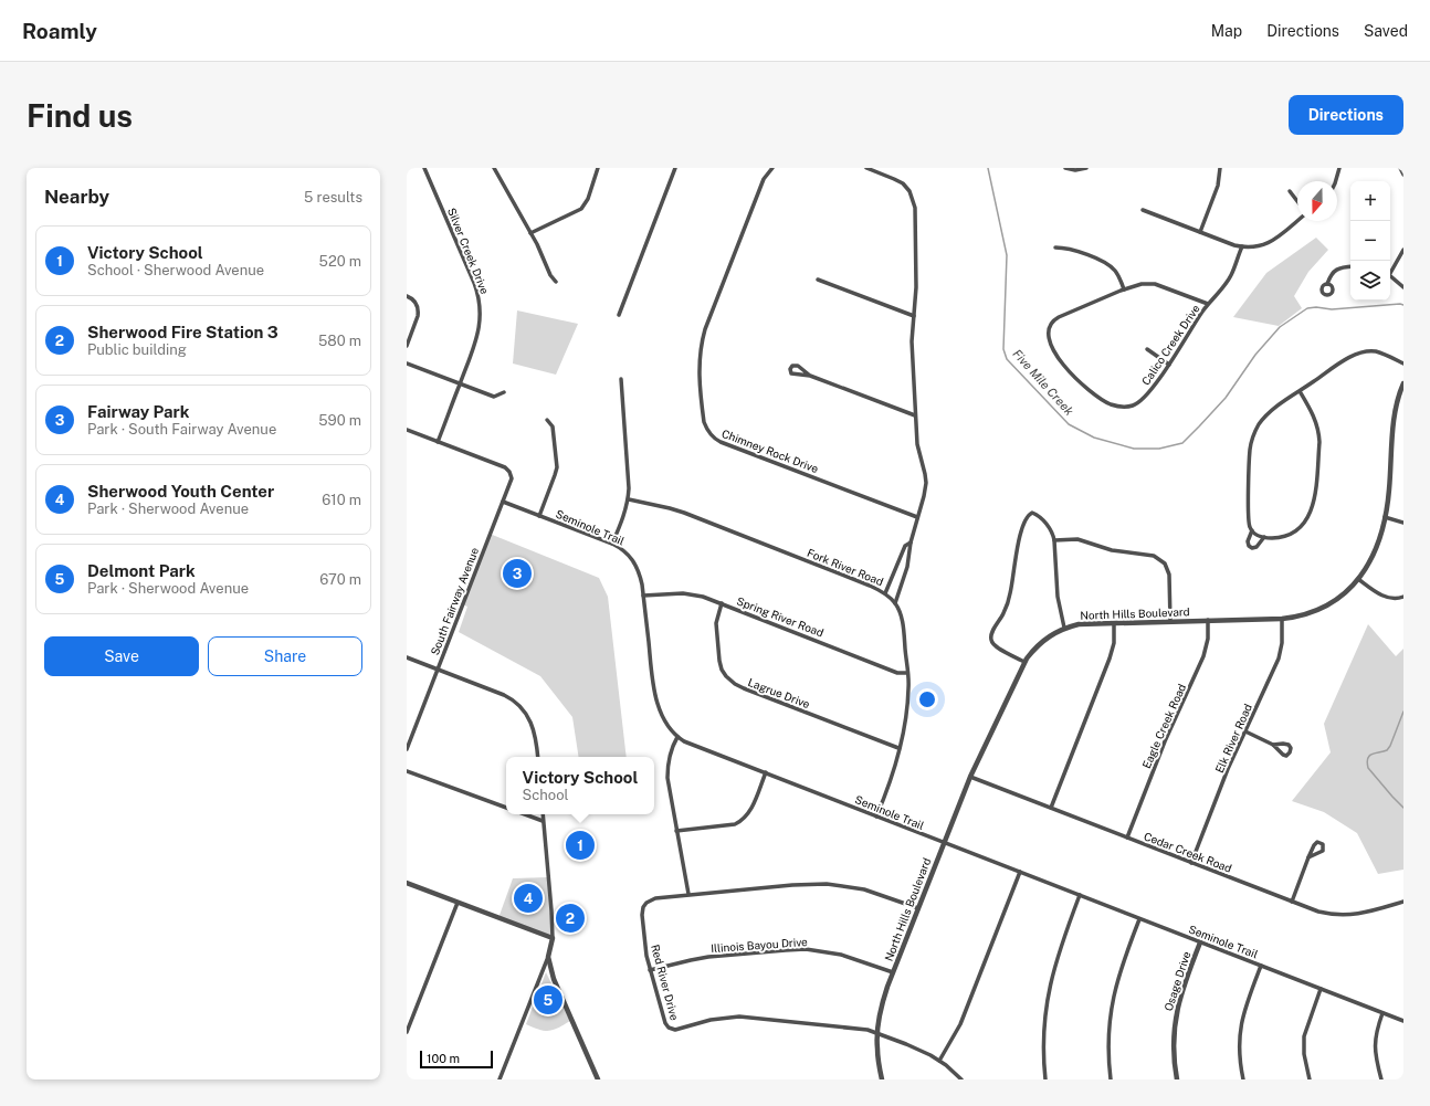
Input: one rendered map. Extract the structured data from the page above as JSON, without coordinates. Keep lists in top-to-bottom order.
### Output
{
  "streets": {
    "street": [
      "Silver Creek Drive",
      "Calico Creek Drive",
      "Chimney Rock Drive",
      "Seminole Trail",
      "Fork River Road",
      "South Fairway Avenue",
      "North Hills Boulevard",
      "Spring River Road",
      "Lagrue Drive",
      "Eagle Creek Road",
      "Elk River Road",
      "Cedar Creek Road",
      "Illinois Bayou Drive",
      "Osage Drive",
      "Red River Drive"
    ]
  },
  "crossings": [
    ["Silver Creek Drive", "South Fairway Avenue"],
    ["Seminole Trail", "Fork River Road"],
    ["Seminole Trail", "South Fairway Avenue"],
    ["Seminole Trail", "North Hills Boulevard"],
    ["Seminole Trail", "Spring River Road"],
    ["Seminole Trail", "Osage Drive"],
    ["Fork River Road", "Spring River Road"],
    ["Fork River Road", "Lagrue Drive"],
    ["North Hills Boulevard", "Eagle Creek Road"],
    ["North Hills Boulevard", "Elk River Road"],
    ["North Hills Boulevard", "Cedar Creek Road"],
    ["North Hills Boulevard", "Illinois Bayou Drive"],
    ["North Hills Boulevard", "Red River Drive"],
    ["Spring River Road", "Lagrue Drive"],
    ["Eagle Creek Road", "Cedar Creek Road"],
    ["Elk River Road", "Cedar Creek Road"],
    ["Illinois Bayou Drive", "Red River Drive"]
  ],
  "water": ["Five Mile Creek"],
  "scale_bar": "100 m",
  "north": "bottom",
  "page": {
    "header": "Roamly",
    "nav": ["Map", "Directions", "Saved"],
    "buttons": [
      "Directions",
      ["Save", "Share"]
    ],
    "title": "Find us",
    "heading": ["Nearby", "5 results"],
    "map_buttons": ["+", "−"],
    "list": [
      {
        "mark": "1",
        "name": "Victory School",
        "note": "School · Sherwood Avenue",
        "value": "520 m"
      },
      {
        "mark": "2",
        "name": "Sherwood Fire Station 3",
        "note": "Public building",
        "value": "580 m"
      },
      {
        "mark": "3",
        "name": "Fairway Park",
        "note": "Park · South Fairway Avenue",
        "value": "590 m"
      },
      {
        "mark": "4",
        "name": "Sherwood Youth Center",
        "note": "Park · Sherwood Avenue",
        "value": "610 m"
      },
      {
        "mark": "5",
        "name": "Delmont Park",
        "note": "Park · Sherwood Avenue",
        "value": "670 m"
      }
    ],
    "pins": [
      "3",
      "1",
      "4",
      "2",
      "5"
    ],
    "popup": ["Victory School", "School"],
    "scale": "100 m"
  }
}
